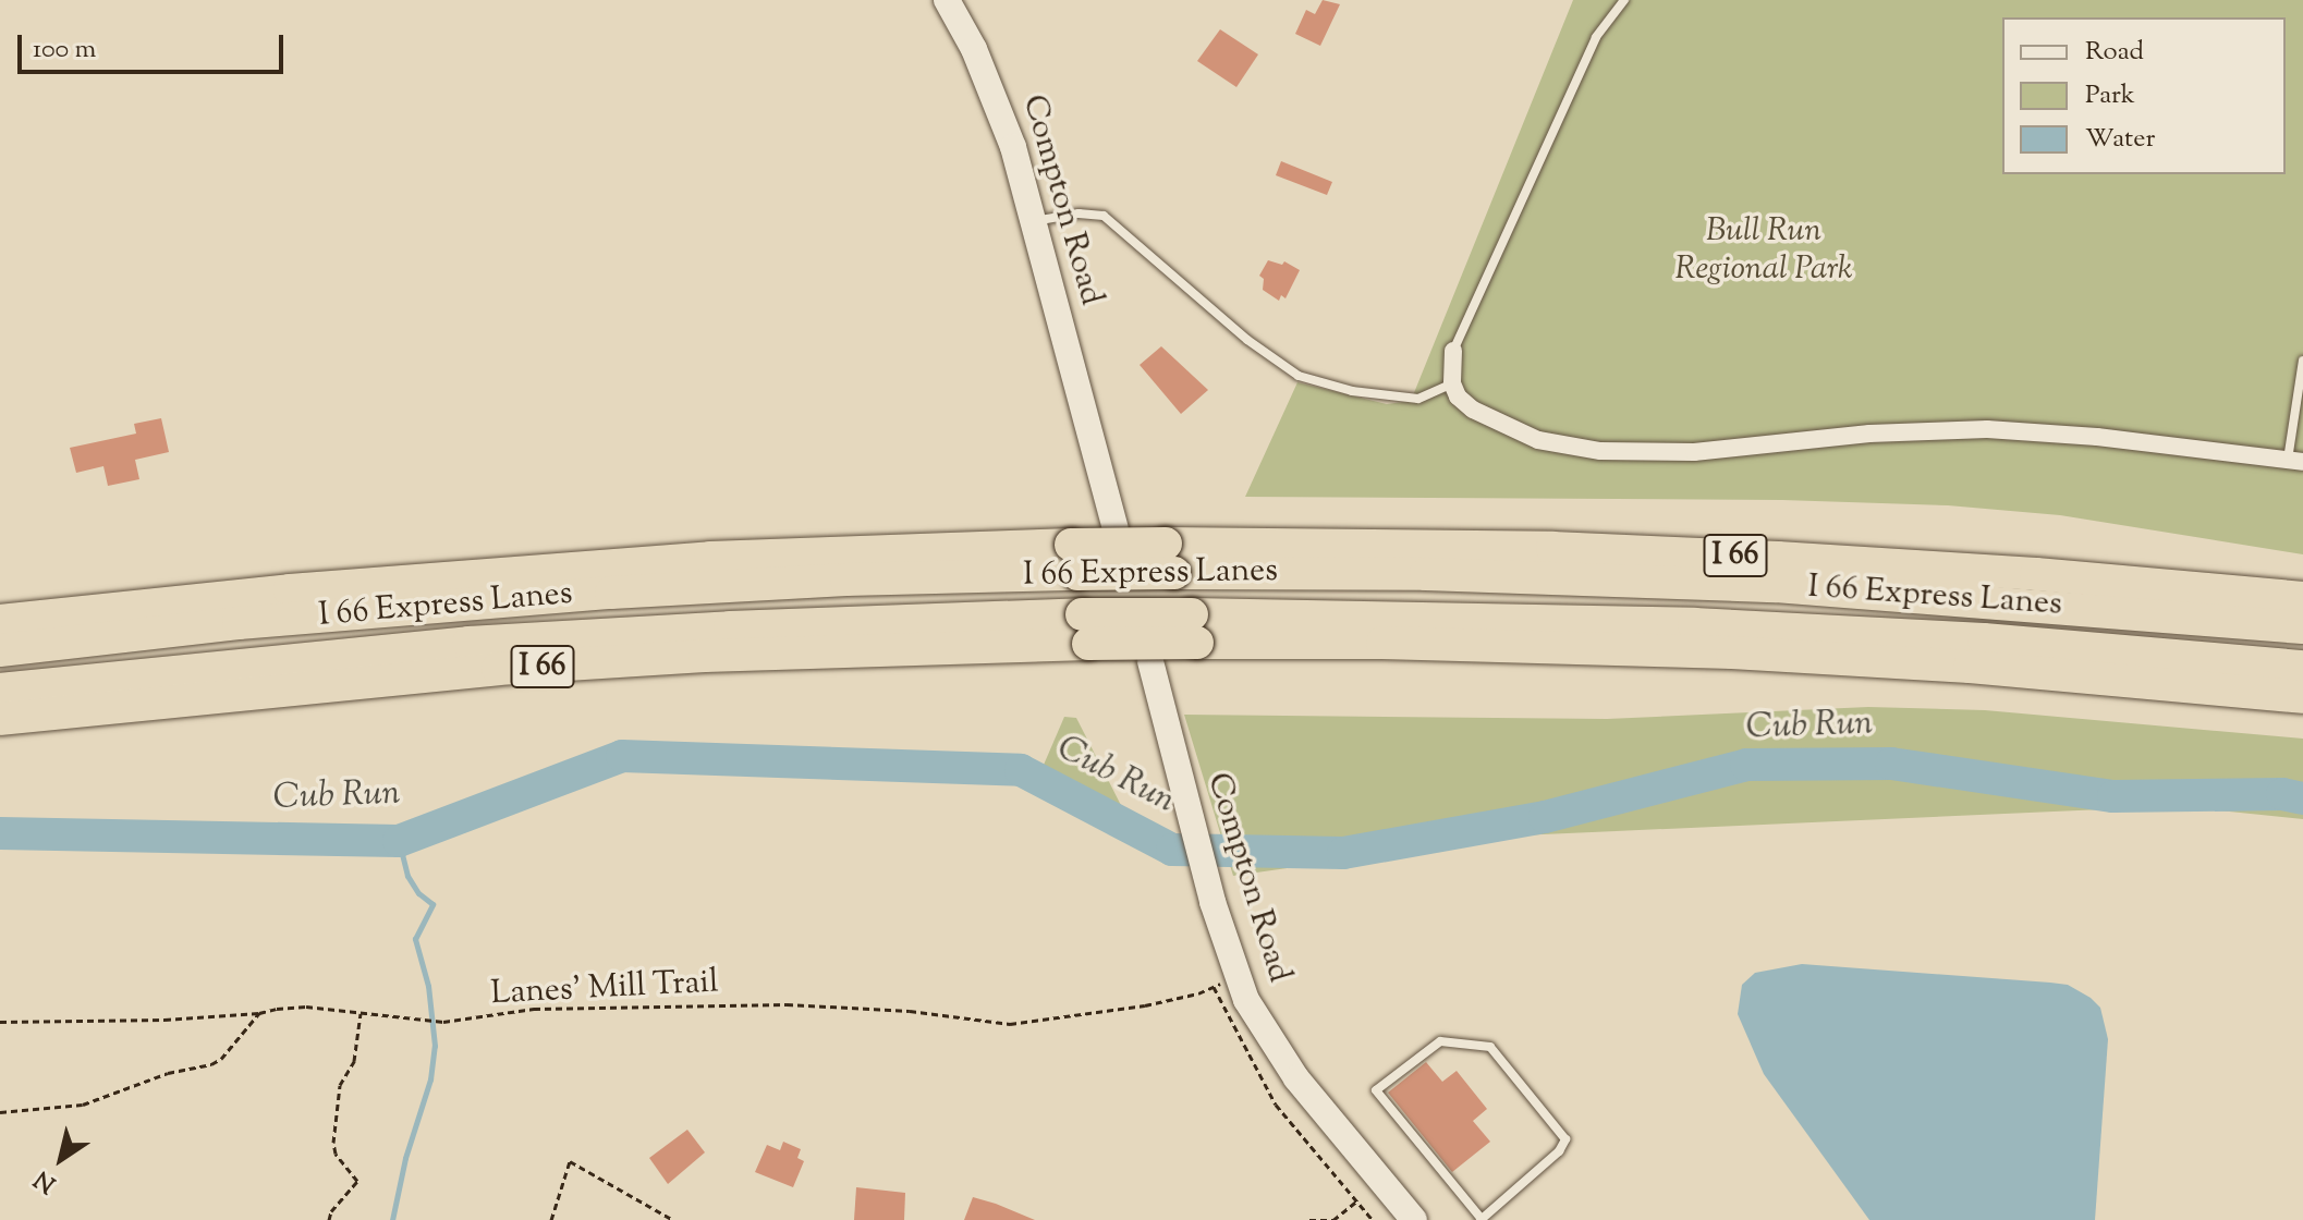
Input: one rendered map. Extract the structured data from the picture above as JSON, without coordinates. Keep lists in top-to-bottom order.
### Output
{
  "streets": {
    "highway": ["I 66", "I 66 Express Lanes"],
    "street": ["Compton Road"],
    "path": ["Lanes' Mill Trail"]
  },
  "crossings": [
    ["Compton Road", "Lanes' Mill Trail"],
    ["I 66", "I 66 Express Lanes"]
  ],
  "water": ["Cub Run"],
  "parks": ["Bull Run Regional Park"],
  "legend": ["Road", "Park", "Water"],
  "scale_bar": "100 m",
  "north": "bottom left"
}
